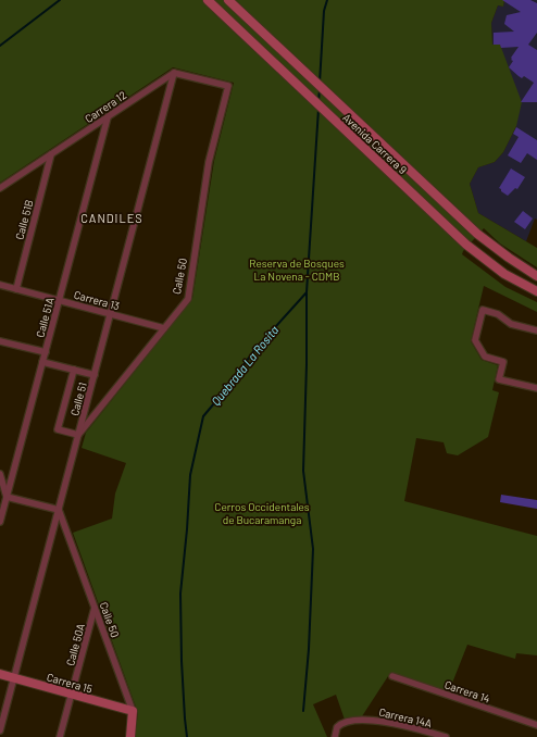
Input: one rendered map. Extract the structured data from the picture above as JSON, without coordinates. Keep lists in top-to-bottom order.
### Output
{
  "streets": {
    "main road": ["Avenida Carrera 9", "Calle 50", "Carrera 15"],
    "street": [
      "Carrera 12",
      "Calle 51B",
      "Carrera 13",
      "Calle 51A",
      "Calle 51",
      "Calle 50A",
      "Carrera 14",
      "Carrera 14A"
    ]
  },
  "crossings": [
    ["Carrera 12", "Calle 51B"],
    ["Carrera 12", "Calle 50"],
    ["Carrera 12", "Calle 51A"],
    ["Carrera 12", "Calle 51"],
    ["Calle 51B", "Carrera 13"],
    ["Calle 50", "Carrera 13"],
    ["Calle 50", "Calle 51"],
    ["Calle 50", "Calle 50A"],
    ["Calle 50", "Carrera 15"],
    ["Carrera 13", "Calle 51A"],
    ["Carrera 13", "Calle 51"],
    ["Calle 51", "Carrera 15"],
    ["Calle 50A", "Carrera 15"]
  ],
  "districts": ["CANDILES"],
  "water": ["Quebrada La Rosita"],
  "parks": ["Reserva de Bosques La Novena - CDMB", "Cerros Occidentales de Bucaramanga"]
}
